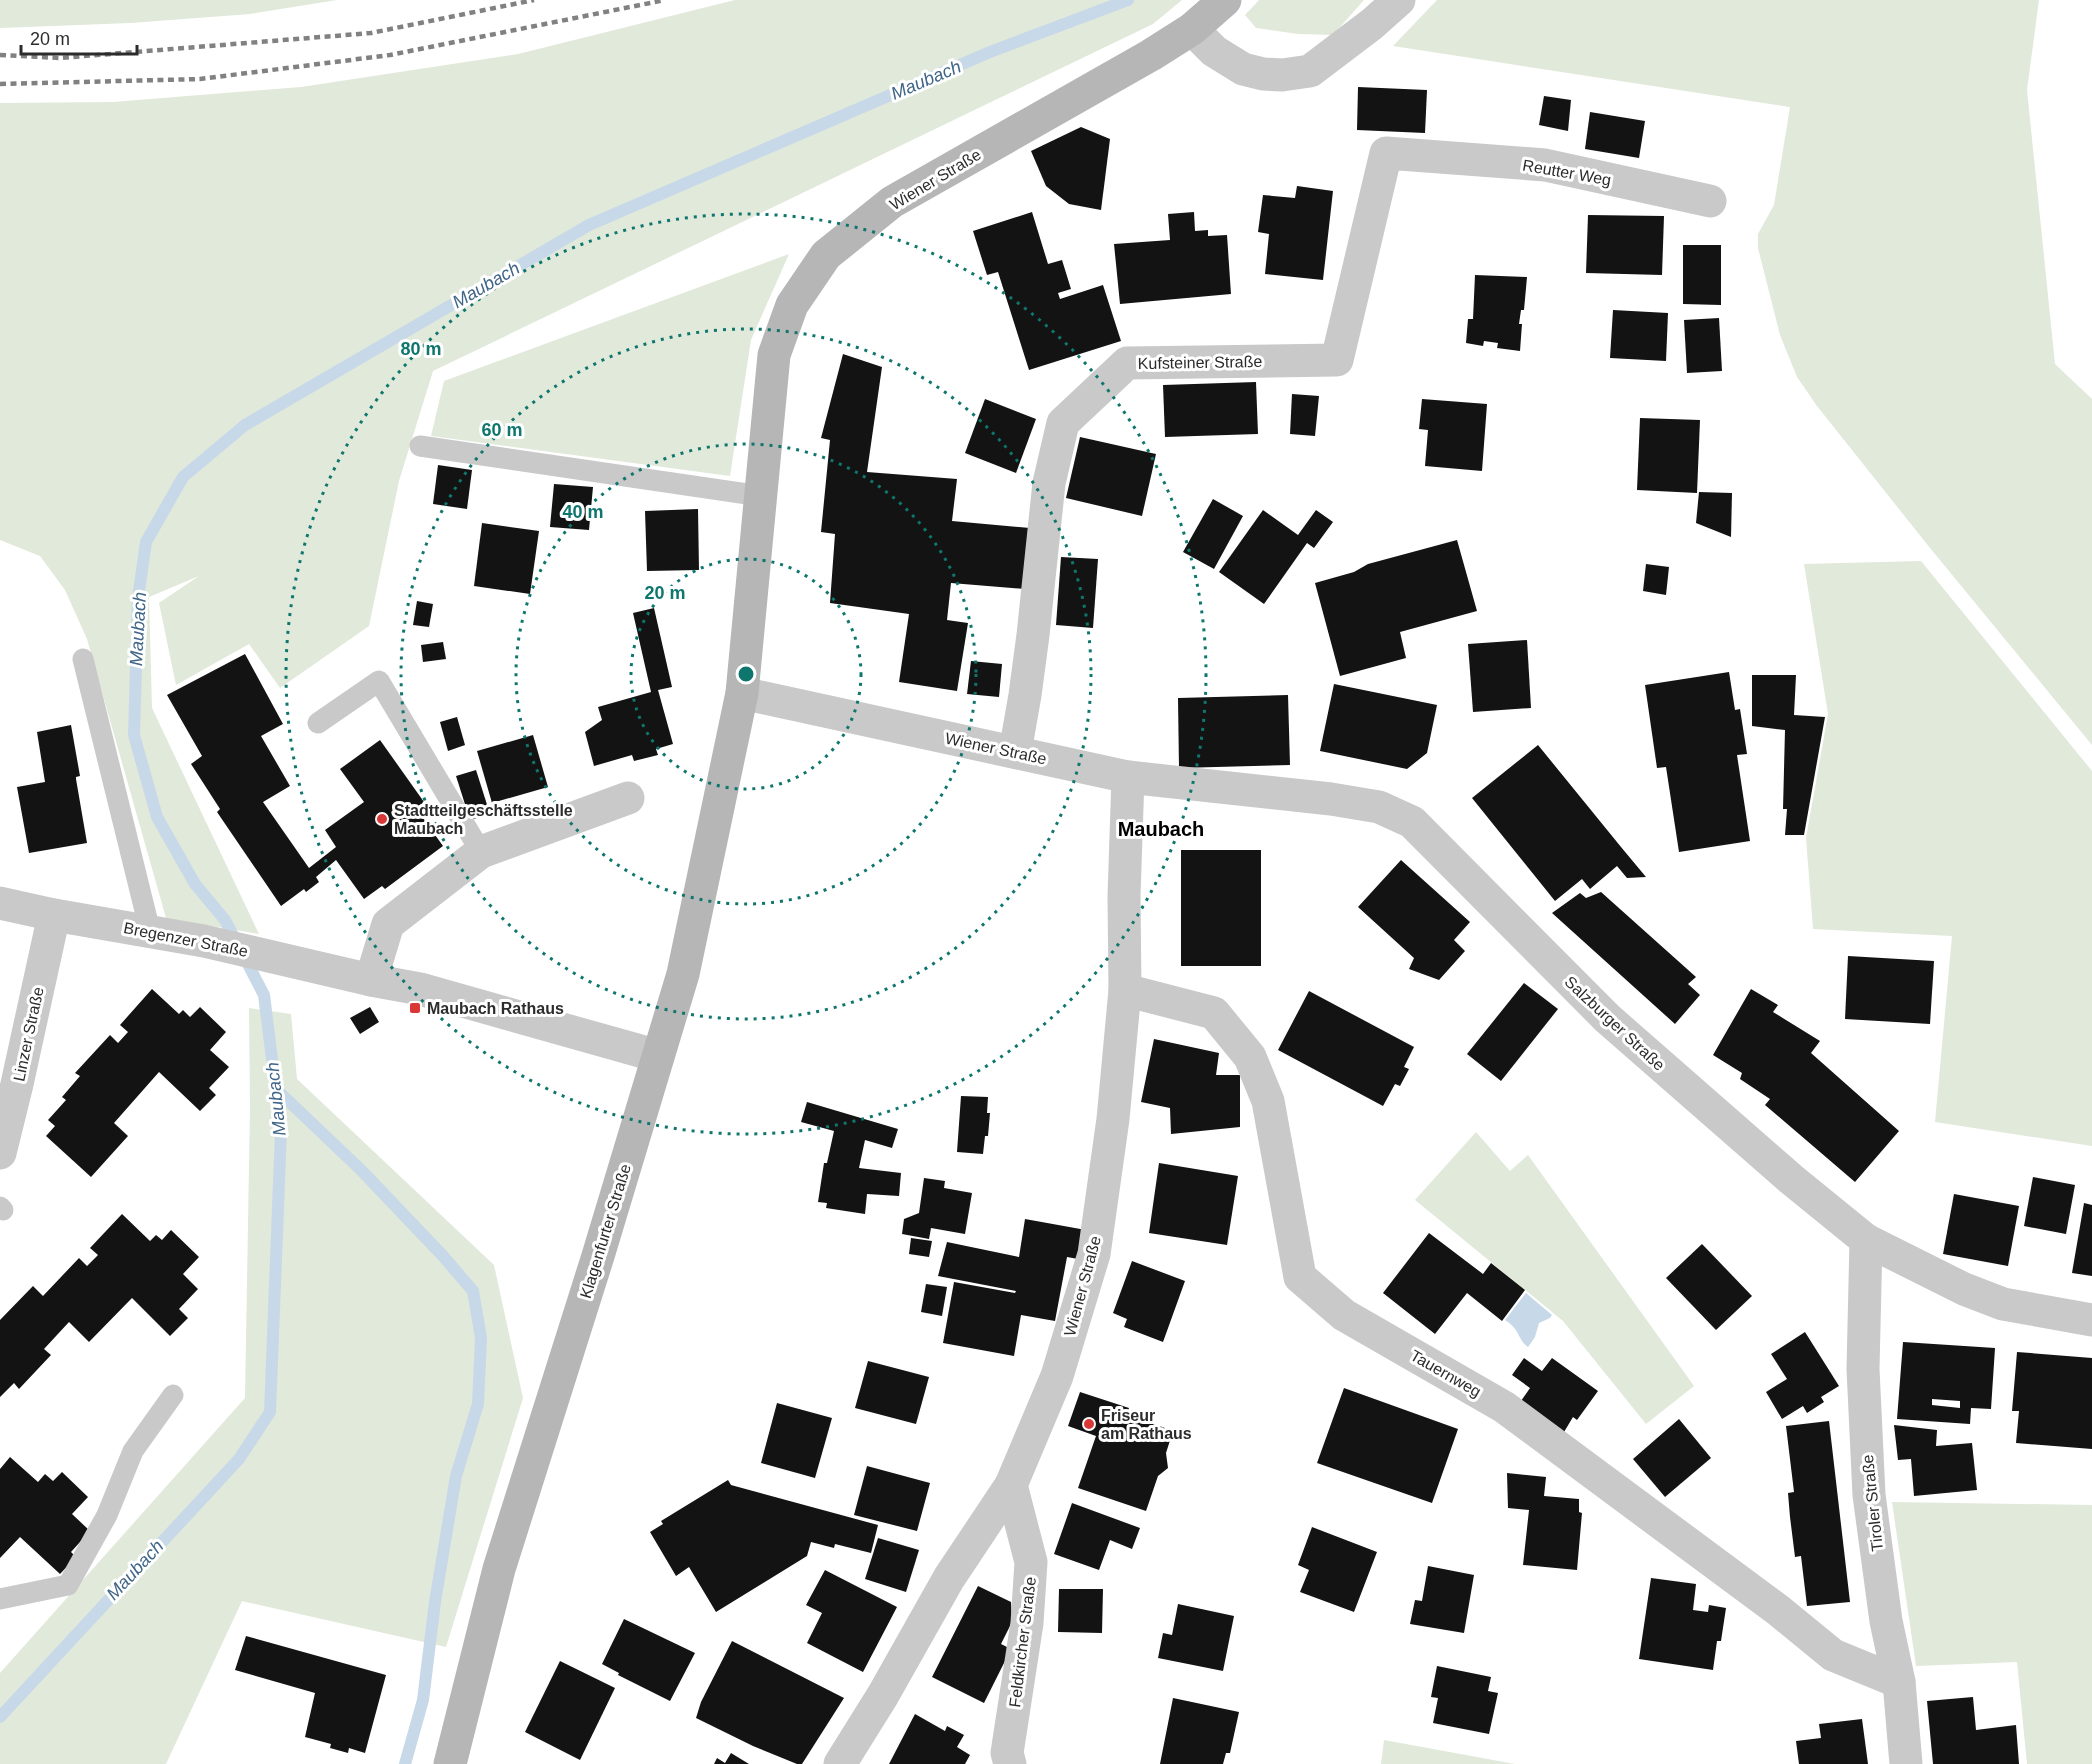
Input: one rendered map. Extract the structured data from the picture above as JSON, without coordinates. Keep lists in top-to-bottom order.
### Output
{
  "streets": {
    "street": [
      "Reutter Weg",
      "Wiener Straße",
      "Kufsteiner Straße",
      "Bregenzer Straße",
      "Salzburger Straße",
      "Linzer Straße",
      "Klagenfurter Straße",
      "Tauernweg",
      "Tiroler Straße",
      "Feldkircher Straße"
    ]
  },
  "crossings": [
    ["Reutter Weg", "Kufsteiner Straße"],
    ["Wiener Straße", "Kufsteiner Straße"],
    ["Wiener Straße", "Salzburger Straße"],
    ["Wiener Straße", "Klagenfurter Straße"],
    ["Wiener Straße", "Tauernweg"],
    ["Wiener Straße", "Feldkircher Straße"],
    ["Bregenzer Straße", "Linzer Straße"],
    ["Bregenzer Straße", "Klagenfurter Straße"],
    ["Salzburger Straße", "Tiroler Straße"],
    ["Tauernweg", "Tiroler Straße"]
  ],
  "districts": ["Maubach"],
  "water": ["Maubach"],
  "places": {
    "other": ["Stadtteilgeschäftsstelle Maubach", "Friseur am Rathaus"],
    "transit": ["Maubach Rathaus"]
  },
  "scale_bar": "20 m",
  "rings": [
    "80 m",
    "60 m",
    "40 m",
    "20 m"
  ]
}
